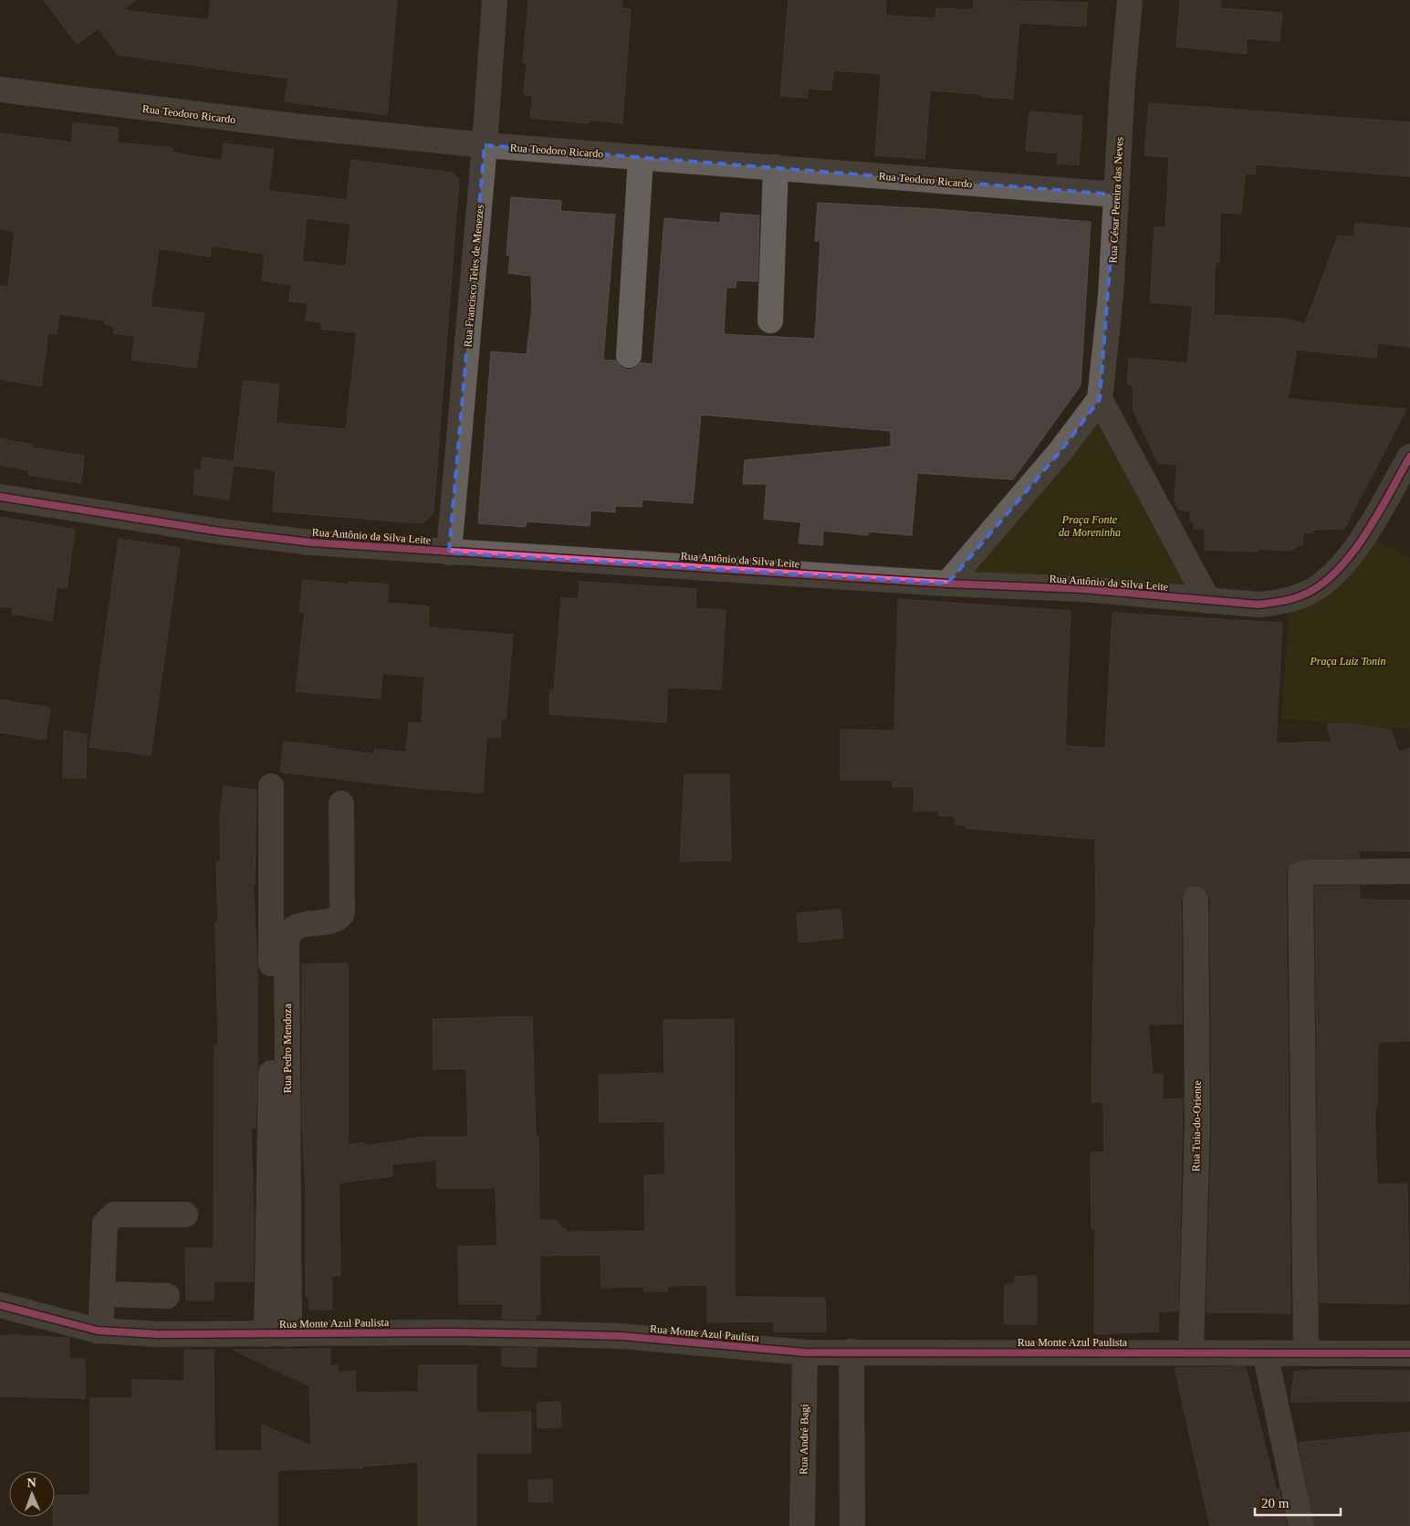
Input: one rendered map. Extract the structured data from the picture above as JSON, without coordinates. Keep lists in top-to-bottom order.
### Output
{
  "streets": {
    "street": [
      "Rua Teodoro Ricardo",
      "Rua César Pereira das Neves",
      "Rua Francisco Teles de Menezes",
      "Rua Antônio da Silva Leite",
      "Rua Pedro Mendoza",
      "Rua Tuia-do-Oriente",
      "Rua Monte Azul Paulista",
      "Rua André Bagi"
    ]
  },
  "crossings": [
    ["Rua Teodoro Ricardo", "Rua César Pereira das Neves"],
    ["Rua Teodoro Ricardo", "Rua Francisco Teles de Menezes"],
    ["Rua Francisco Teles de Menezes", "Rua Antônio da Silva Leite"],
    ["Rua Pedro Mendoza", "Rua Monte Azul Paulista"],
    ["Rua Tuia-do-Oriente", "Rua Monte Azul Paulista"],
    ["Rua Monte Azul Paulista", "Rua André Bagi"]
  ],
  "parks": ["Praça Fonte da Moreninha", "Praça Luiz Tonin"],
  "scale_bar": "20 m",
  "north": "top"
}
